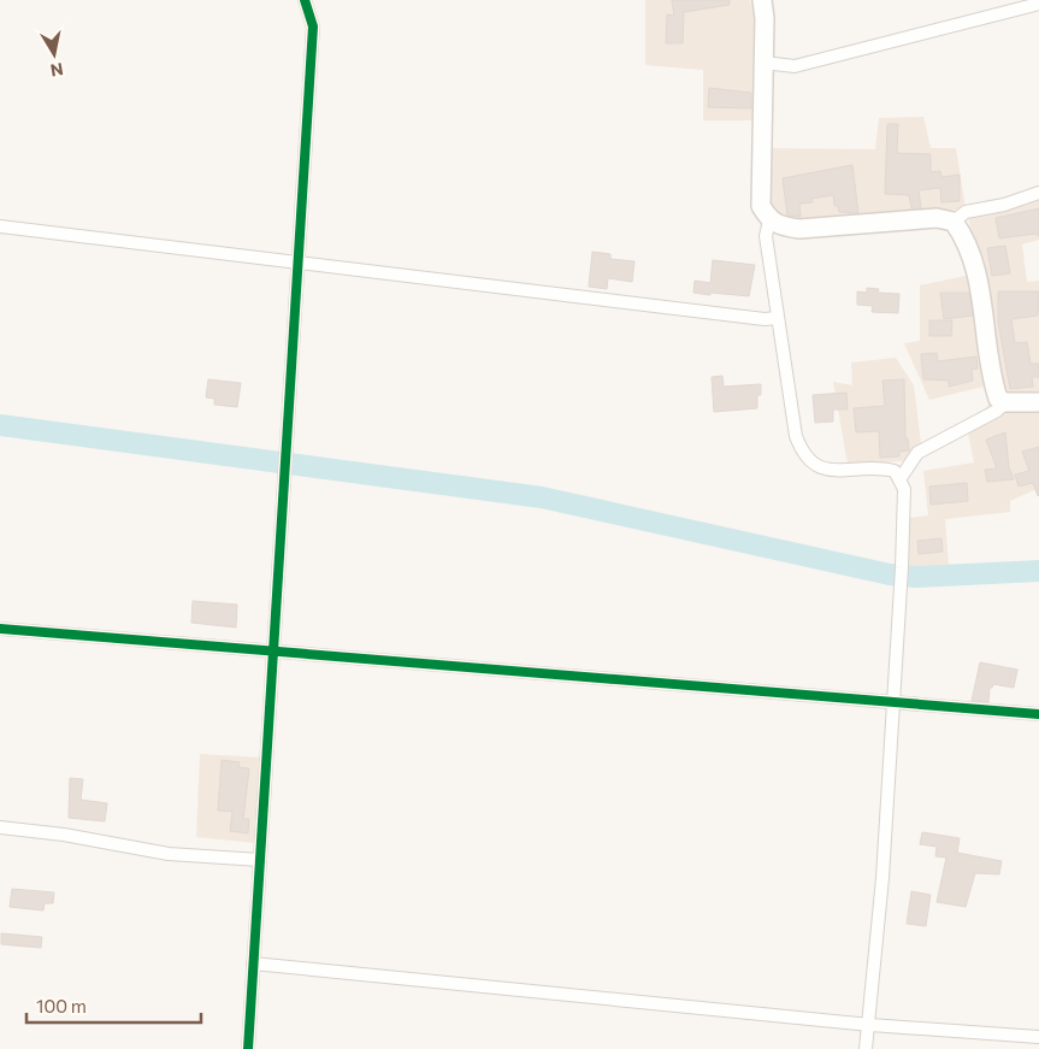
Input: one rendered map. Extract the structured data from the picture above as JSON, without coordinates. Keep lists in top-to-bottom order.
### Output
{
  "scale_bar": "100 m",
  "north": "bottom"
}
